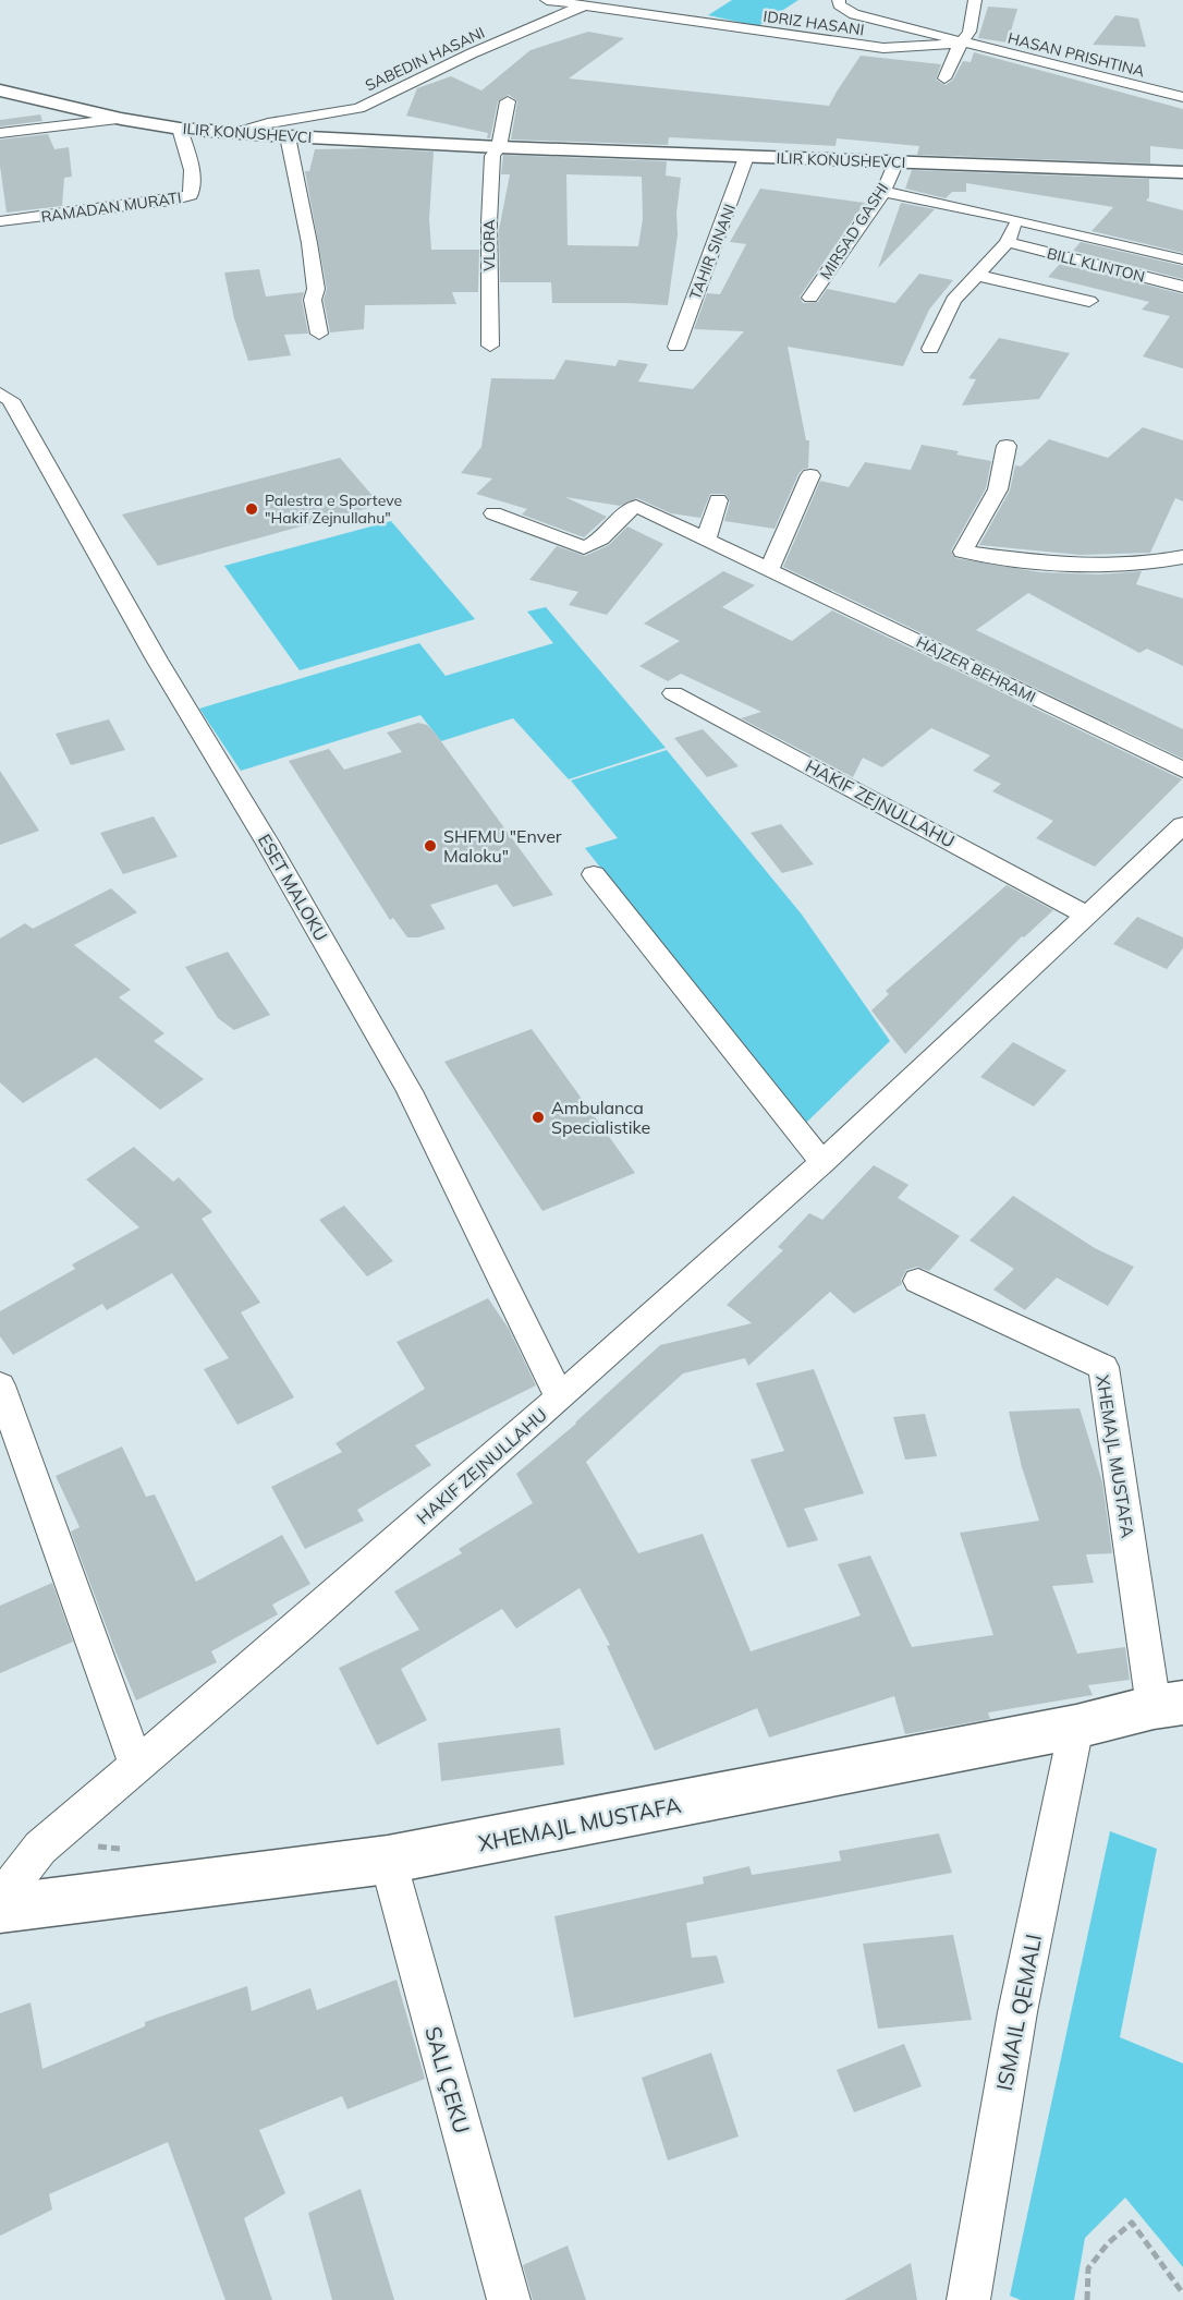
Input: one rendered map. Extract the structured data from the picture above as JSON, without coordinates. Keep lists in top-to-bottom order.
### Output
{
  "streets": {
    "street": [
      "IDRIZ HASANI",
      "HASAN PRISHTINA",
      "SABEDIN HASANI",
      "ILIR KONUSHEVCI",
      "RAMADAN MURATI",
      "MIRSAD GASHI",
      "VLORA",
      "TAHIR SINANI",
      "BILL KLINTON",
      "HAJZER BEHRAMI",
      "HAKIF ZEJNULLAHU",
      "ESET MALOKU",
      "XHEMAJL MUSTAFA",
      "ISMAIL QEMALI",
      "SALI ÇEKU"
    ]
  },
  "crossings": [
    ["IDRIZ HASANI", "HASAN PRISHTINA"],
    ["IDRIZ HASANI", "SABEDIN HASANI"],
    ["SABEDIN HASANI", "ILIR KONUSHEVCI"],
    ["ILIR KONUSHEVCI", "RAMADAN MURATI"],
    ["ILIR KONUSHEVCI", "MIRSAD GASHI"],
    ["ILIR KONUSHEVCI", "VLORA"],
    ["ILIR KONUSHEVCI", "TAHIR SINANI"],
    ["MIRSAD GASHI", "BILL KLINTON"],
    ["HAKIF ZEJNULLAHU", "ESET MALOKU"],
    ["XHEMAJL MUSTAFA", "ISMAIL QEMALI"],
    ["XHEMAJL MUSTAFA", "SALI ÇEKU"]
  ],
  "places": ["Palestra e Sporteve \"Hakif Zejnullahu\"", "SHFMU \"Enver Maloku\"", "Ambulanca Specialistike"]
}
